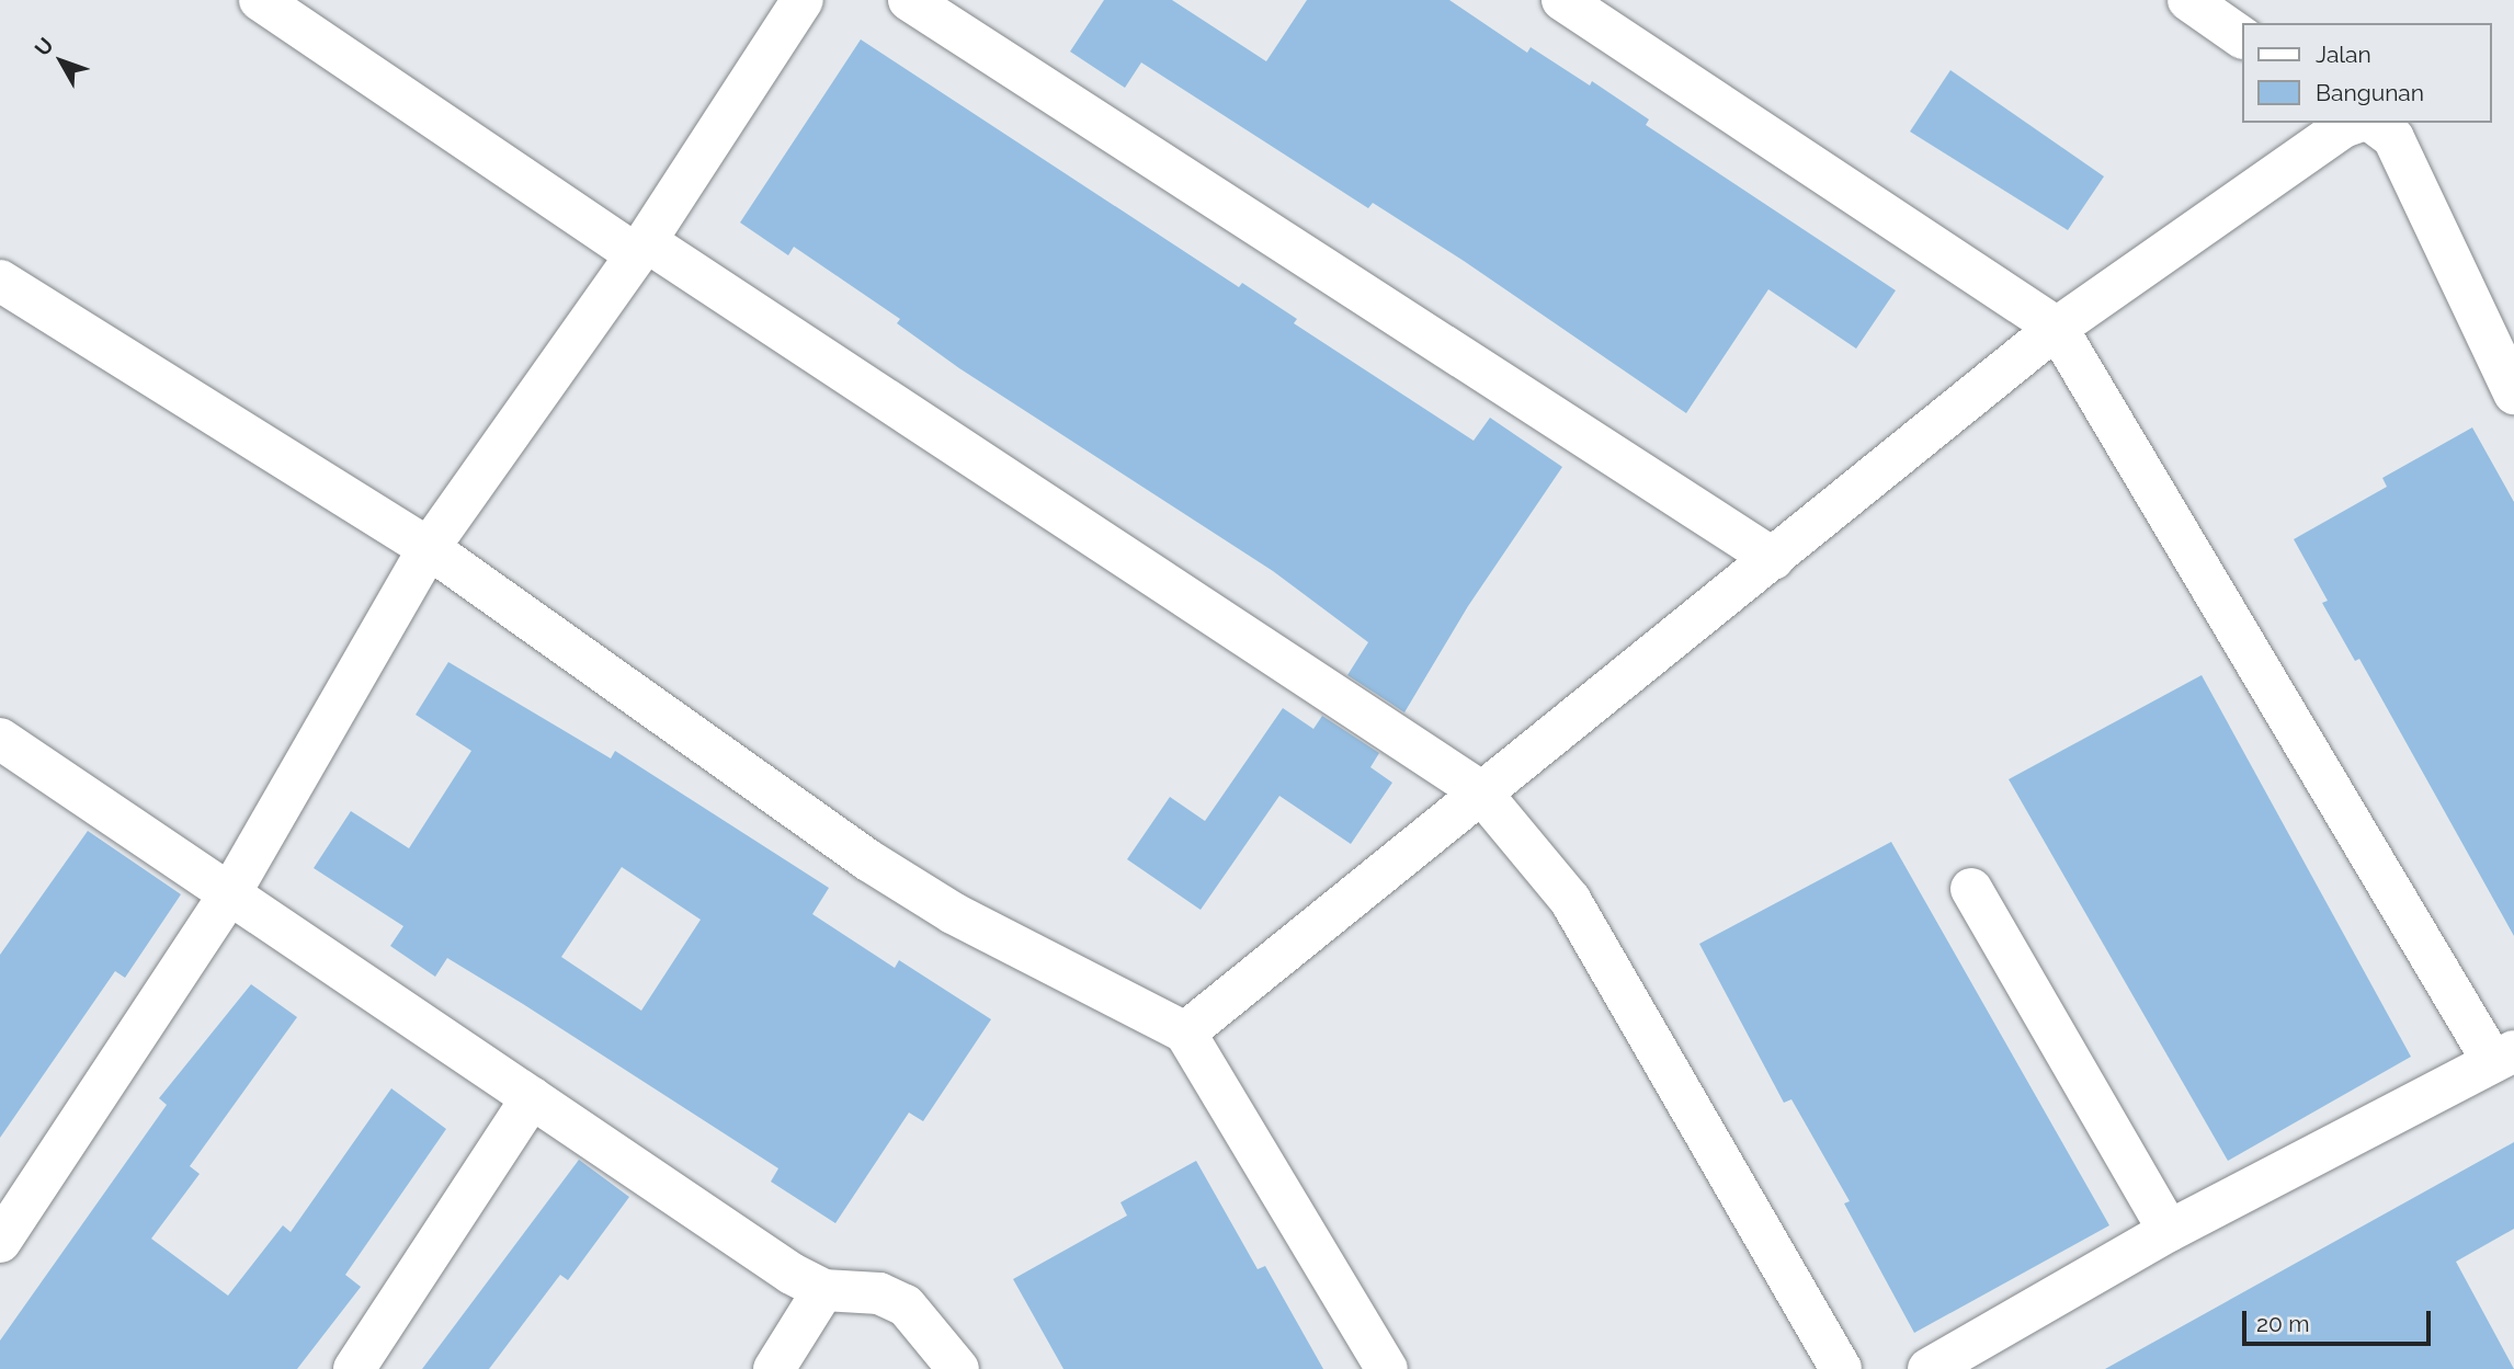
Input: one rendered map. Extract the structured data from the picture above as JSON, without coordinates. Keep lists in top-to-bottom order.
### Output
{
  "legend": ["Jalan", "Bangunan"],
  "scale_bar": "20 m",
  "north": "top left"
}
